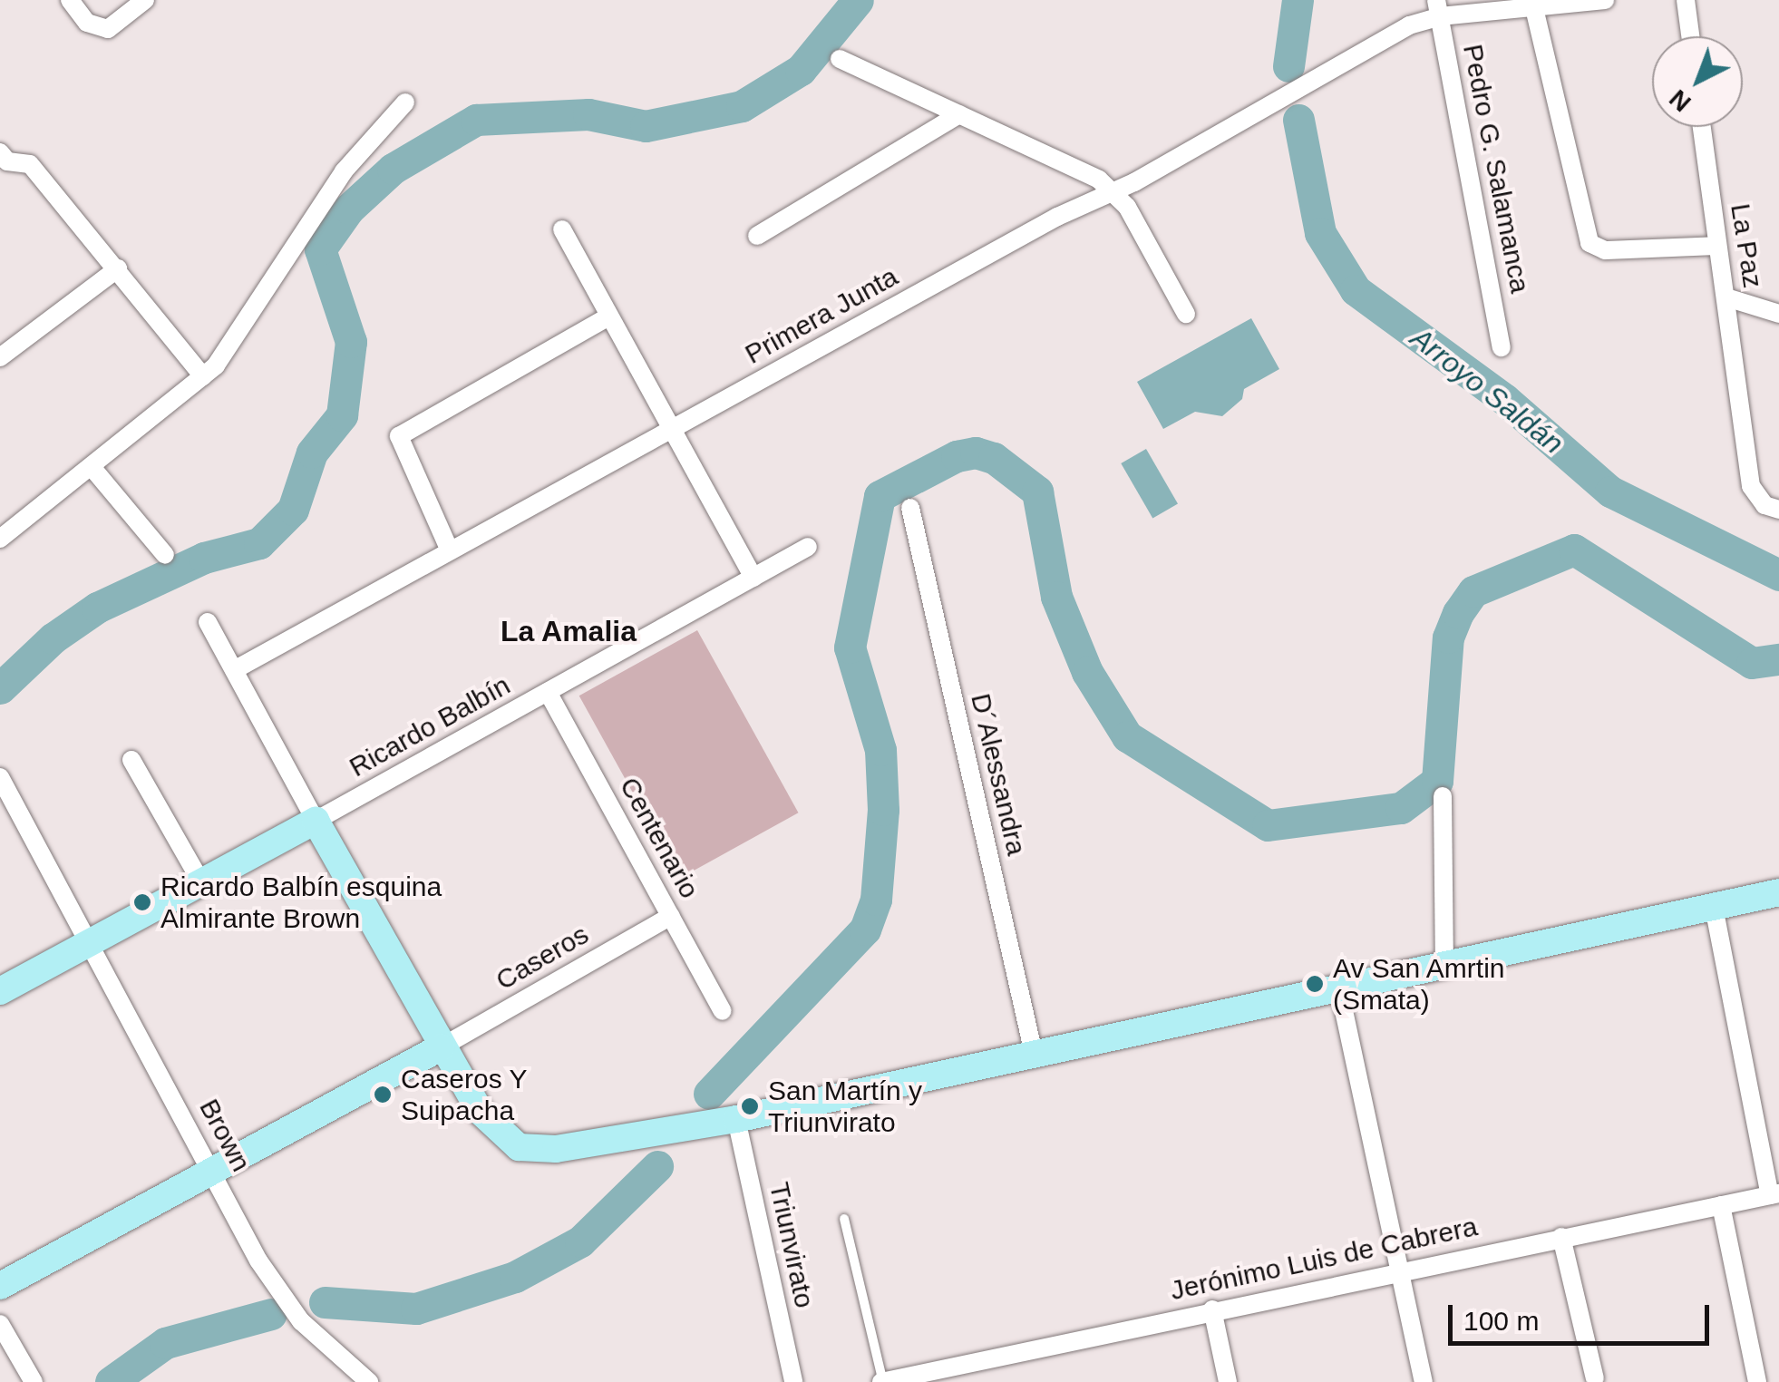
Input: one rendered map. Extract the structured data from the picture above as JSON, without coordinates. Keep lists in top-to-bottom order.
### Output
{
  "streets": {
    "street": [
      "Pedro G. Salamanca",
      "La Paz",
      "Primera Junta",
      "Ricardo Balbín",
      "D´Alessandra",
      "Centenario",
      "Caseros",
      "Brown",
      "Triunvirato",
      "Jerónimo Luis de Cabrera"
    ]
  },
  "crossings": [
    ["Pedro G. Salamanca", "Primera Junta"],
    ["Ricardo Balbín", "Centenario"],
    ["Centenario", "Caseros"]
  ],
  "districts": ["La Amalia"],
  "water": ["Arroyo Saldán"],
  "places": [
    "Ricardo Balbín esquina Almirante Brown",
    "Av San Amrtin (Smata)",
    "Caseros Y Suipacha",
    "San Martín y Triunvirato"
  ],
  "scale_bar": "100 m",
  "north": "bottom left"
}
